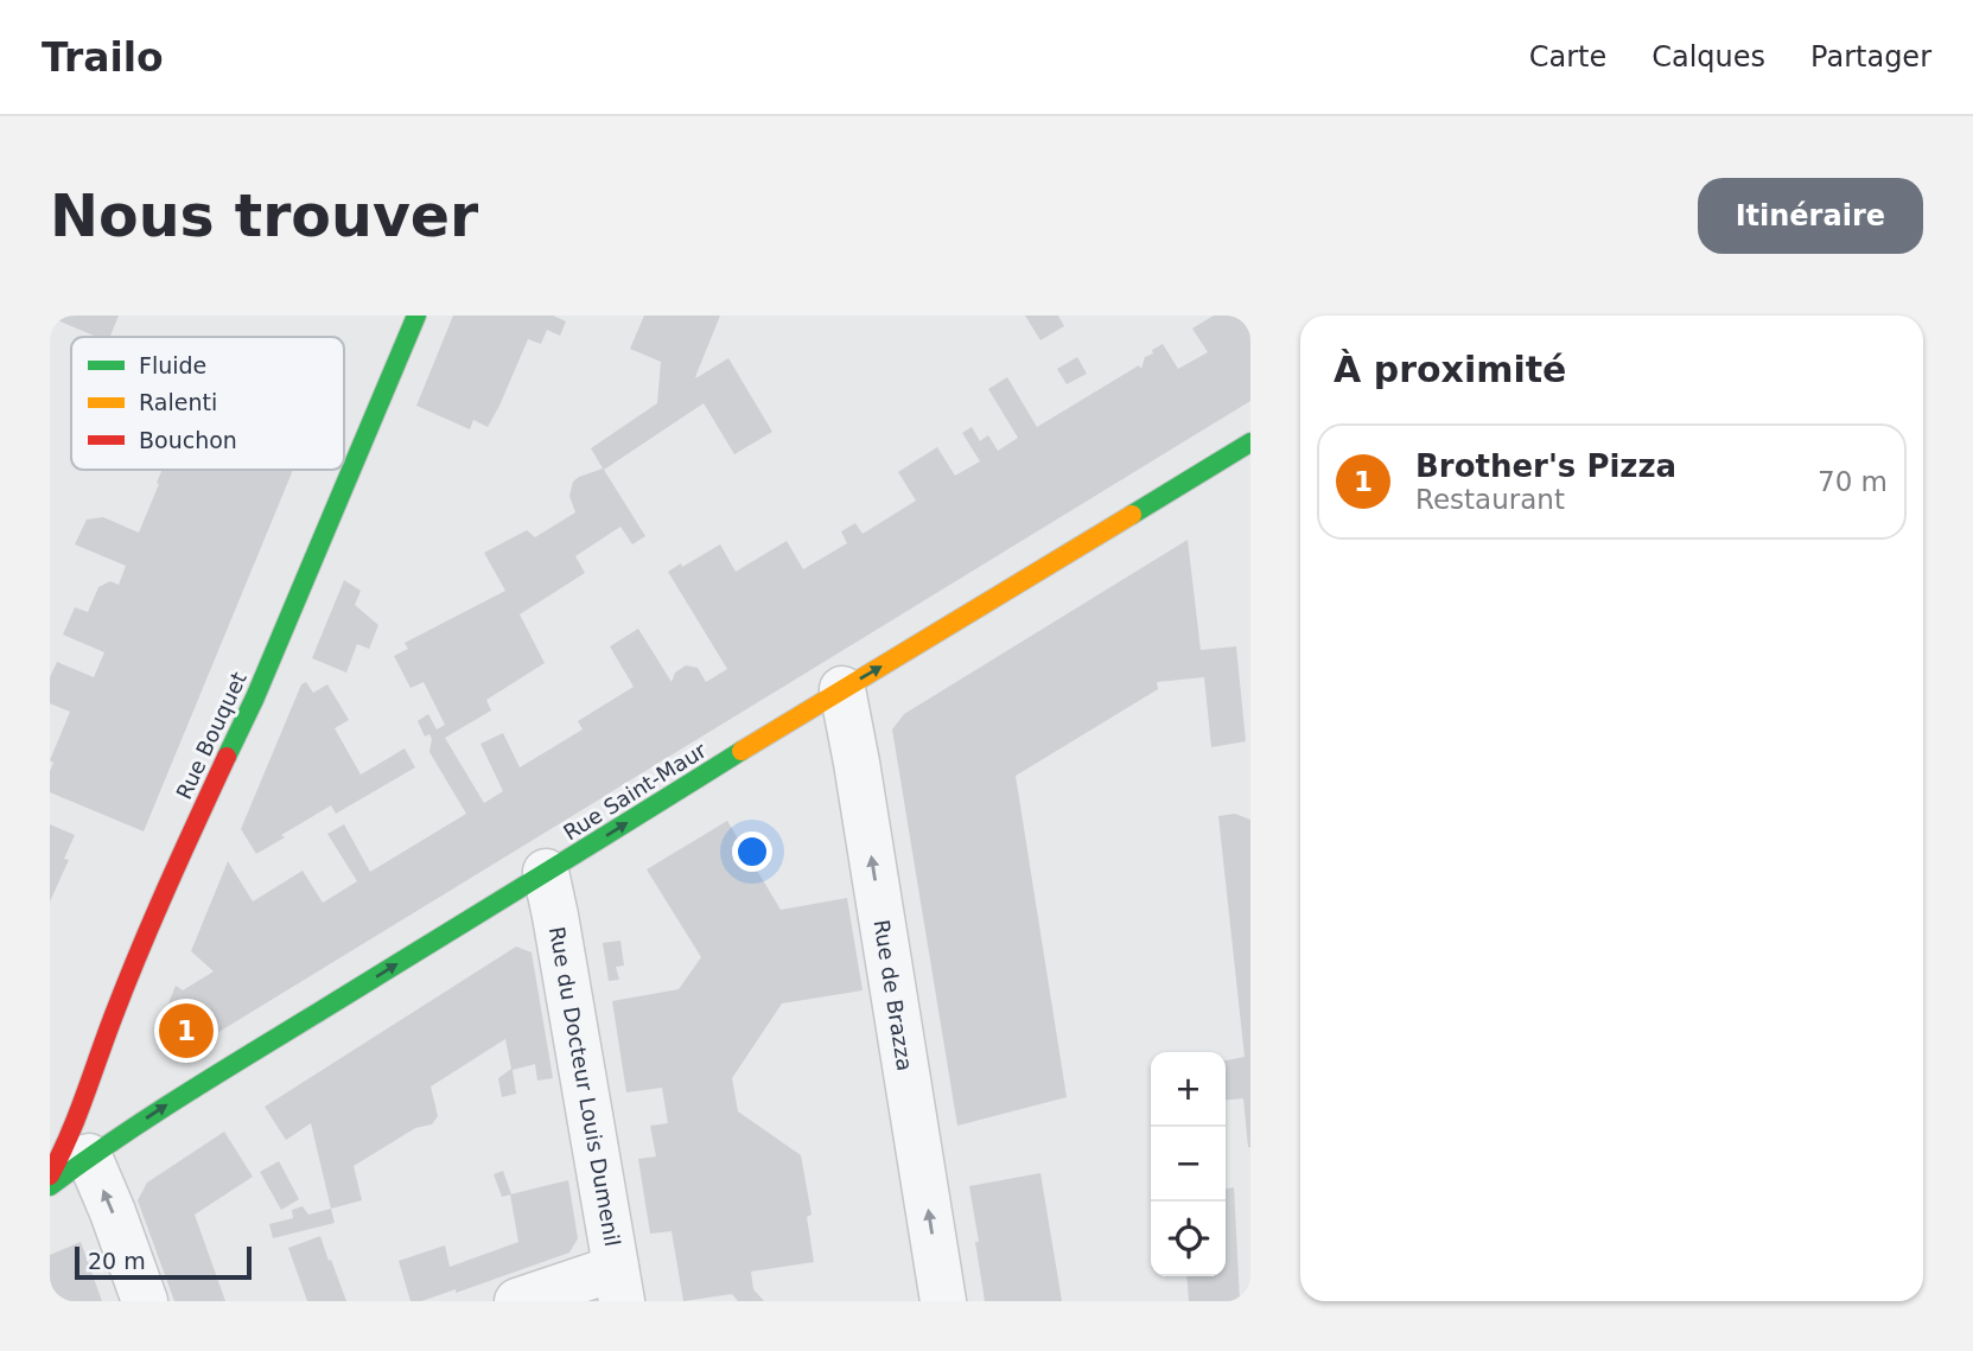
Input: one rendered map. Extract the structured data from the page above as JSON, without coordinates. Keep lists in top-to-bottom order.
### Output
{
  "streets": {
    "street": [
      "Rue Bouquet",
      "Rue Saint-Maur",
      "Rue de Brazza",
      "Rue du Docteur Louis Dumenil"
    ]
  },
  "crossings": [
    ["Rue Bouquet", "Rue Saint-Maur"],
    ["Rue Saint-Maur", "Rue de Brazza"],
    ["Rue Saint-Maur", "Rue du Docteur Louis Dumenil"]
  ],
  "one_way": ["Rue Saint-Maur", "Rue de Brazza"],
  "legend": ["Fluide", "Ralenti", "Bouchon"],
  "scale_bar": "20 m",
  "page": {
    "header": "Trailo",
    "nav": ["Carte", "Calques", "Partager"],
    "buttons": "Itinéraire",
    "title": "Nous trouver",
    "heading": "À proximité",
    "list": [
      {
        "mark": "1",
        "name": "Brother's Pizza",
        "note": "Restaurant",
        "value": "70 m"
      }
    ],
    "pins": "1",
    "map_buttons": ["+", "−"],
    "scale": "20 m"
  }
}
